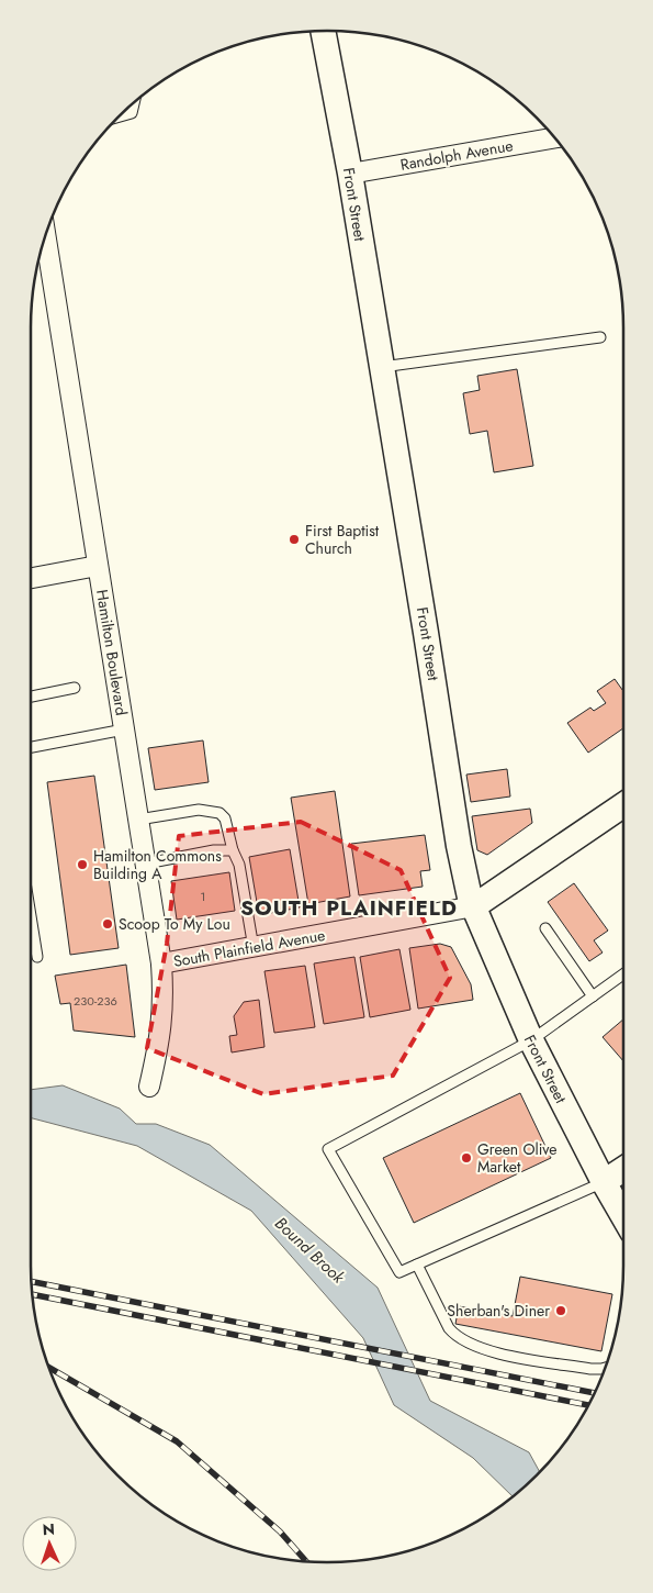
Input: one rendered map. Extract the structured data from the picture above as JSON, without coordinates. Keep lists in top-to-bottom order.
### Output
{
  "streets": {
    "street": [
      "Randolph Avenue",
      "Front Street",
      "Hamilton Boulevard",
      "South Plainfield Avenue"
    ]
  },
  "crossings": [
    ["Randolph Avenue", "Front Street"],
    ["Front Street", "South Plainfield Avenue"],
    ["Hamilton Boulevard", "South Plainfield Avenue"]
  ],
  "districts": ["SOUTH PLAINFIELD"],
  "water": ["Bound Brook"],
  "places": [
    "First Baptist Church",
    "Hamilton Commons Building A",
    "Scoop To My Lou",
    "Green Olive Market",
    "Sherban's Diner"
  ],
  "house_numbers": ["1", "230-236"],
  "north": "top"
}
